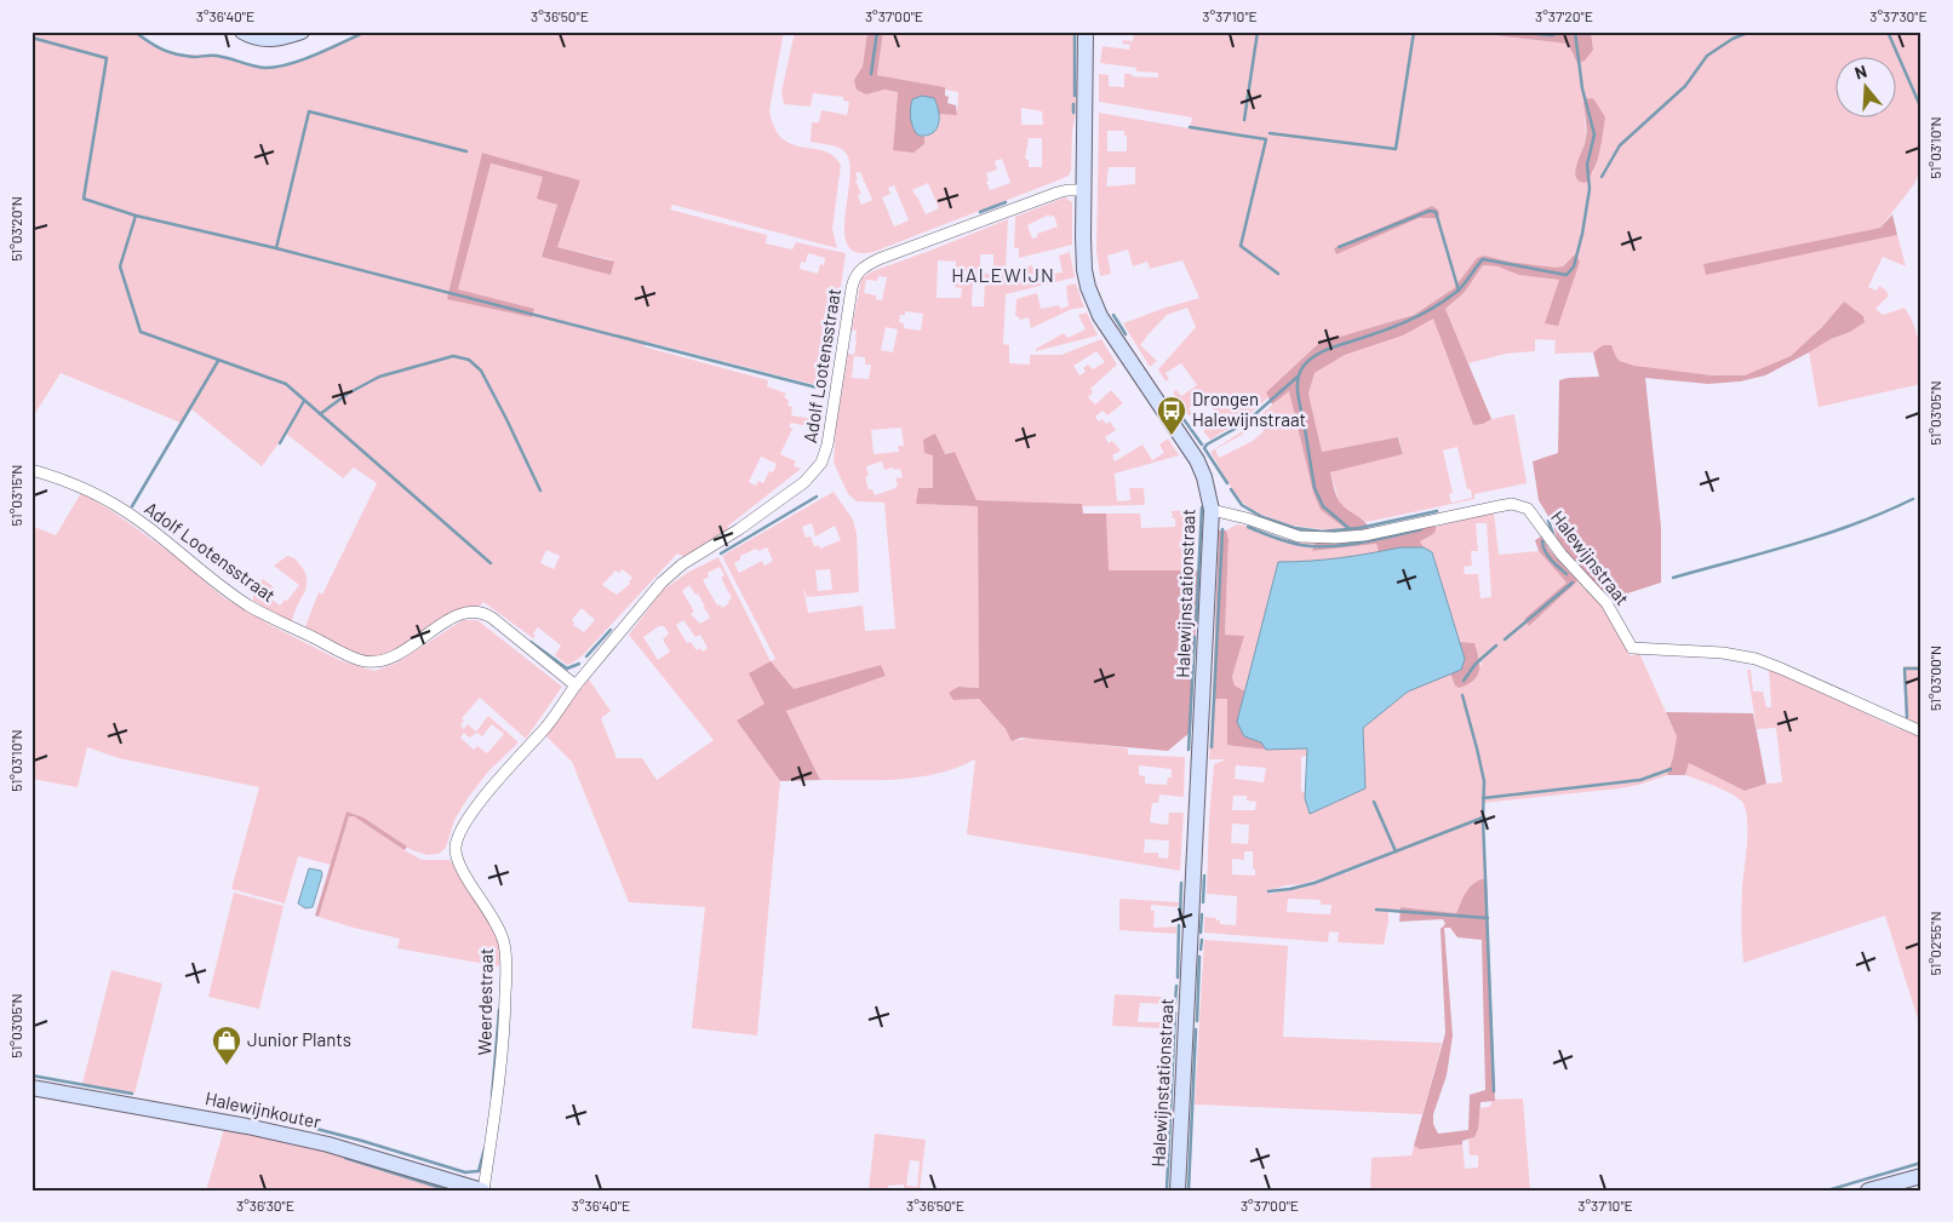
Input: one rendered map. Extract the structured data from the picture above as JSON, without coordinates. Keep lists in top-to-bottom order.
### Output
{
  "streets": {
    "street": [
      "Adolf Lootensstraat",
      "Halewijnstraat",
      "Halewijnstationstraat",
      "Weerdestraat",
      "Halewijnkouter"
    ]
  },
  "crossings": [
    ["Adolf Lootensstraat", "Halewijnstationstraat"],
    ["Adolf Lootensstraat", "Weerdestraat"],
    ["Halewijnstraat", "Halewijnstationstraat"],
    ["Weerdestraat", "Halewijnkouter"]
  ],
  "districts": ["HALEWIJN"],
  "places": {
    "bus stop": ["Drongen Halewijnstraat"],
    "shop": ["Junior Plants"]
  },
  "north": "top",
  "coordinates": [
    "3°36'40\"E",
    "3°36'50\"E",
    "3°37'00\"E",
    "3°37'10\"E",
    "3°37'20\"E",
    "3°37'30\"E",
    "51°03'10\"N",
    "51°03'20\"N",
    "51°03'05\"N",
    "51°03'15\"N",
    "51°03'00\"N",
    "51°02'55\"N",
    "3°36'30\"E"
  ]
}
